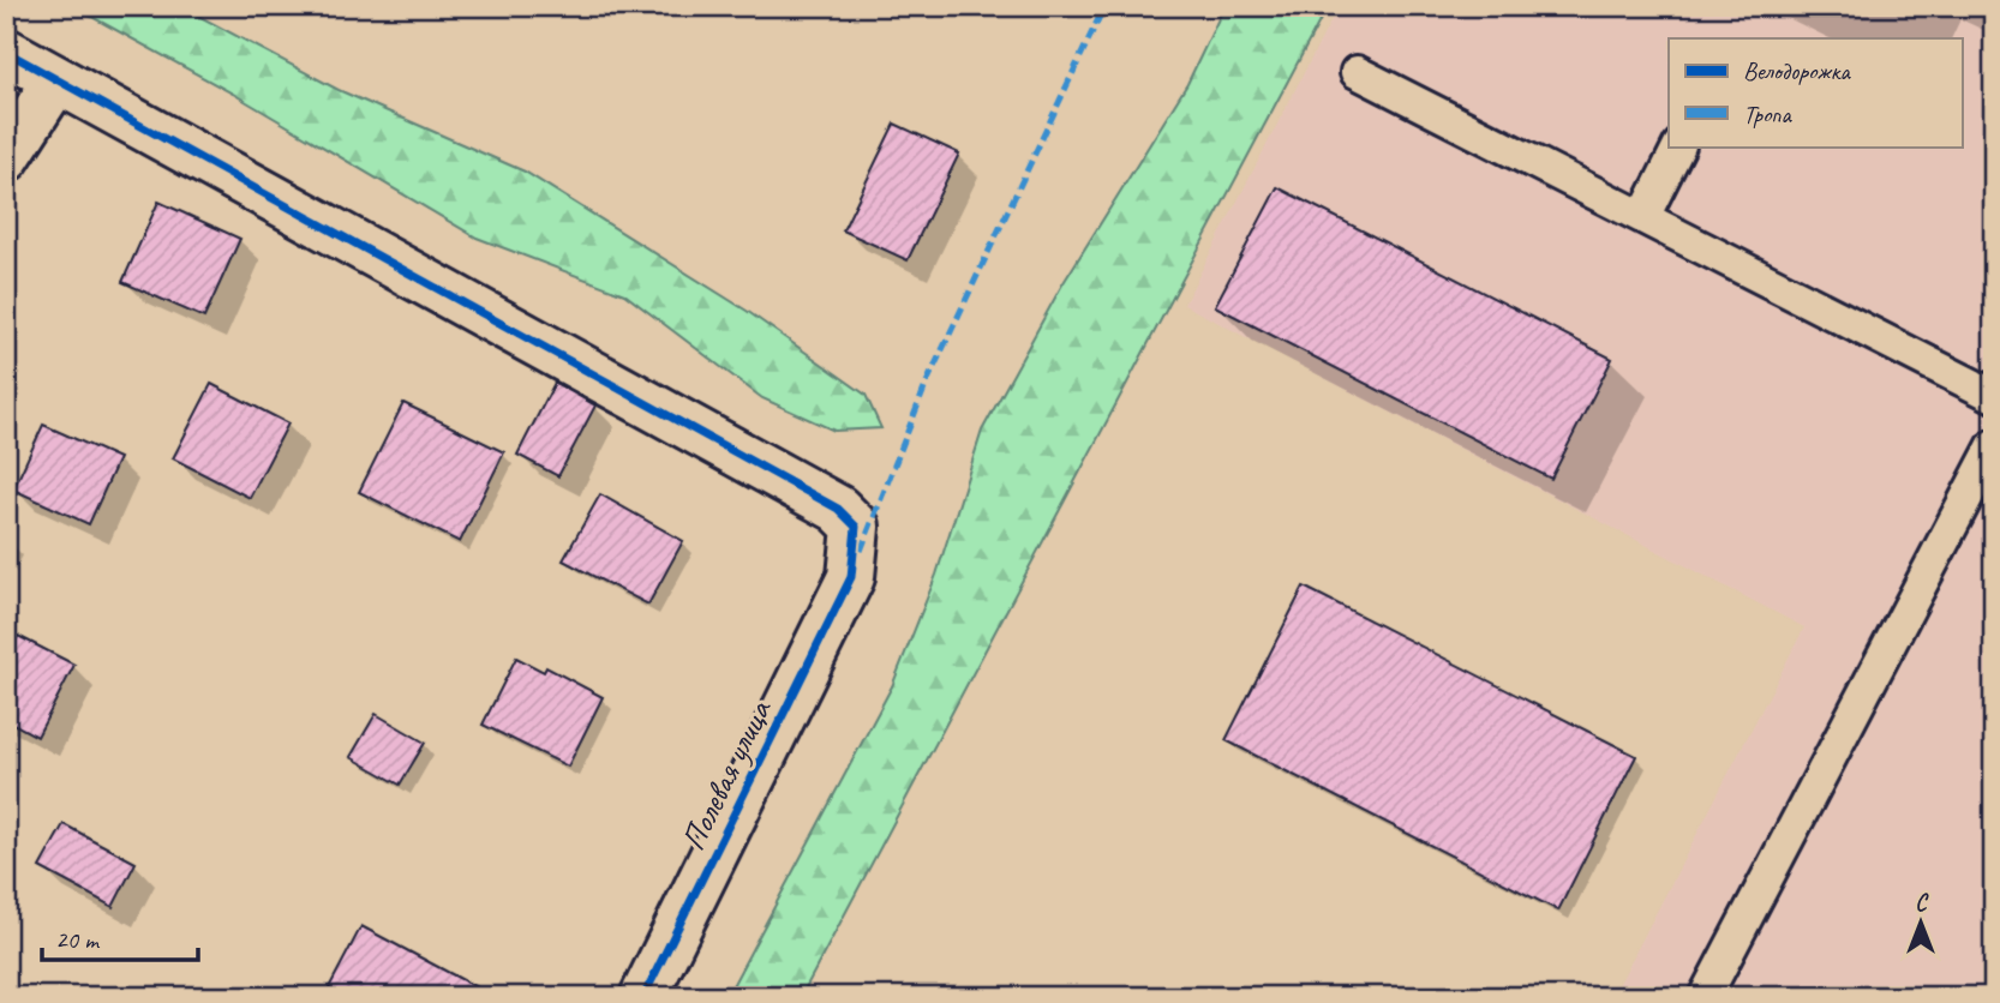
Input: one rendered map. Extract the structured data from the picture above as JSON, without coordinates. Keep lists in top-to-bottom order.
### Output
{
  "streets": {
    "street": ["Полевая улица"]
  },
  "legend": ["Велодорожка", "Тропа"],
  "scale_bar": "20 m",
  "north": "top"
}
